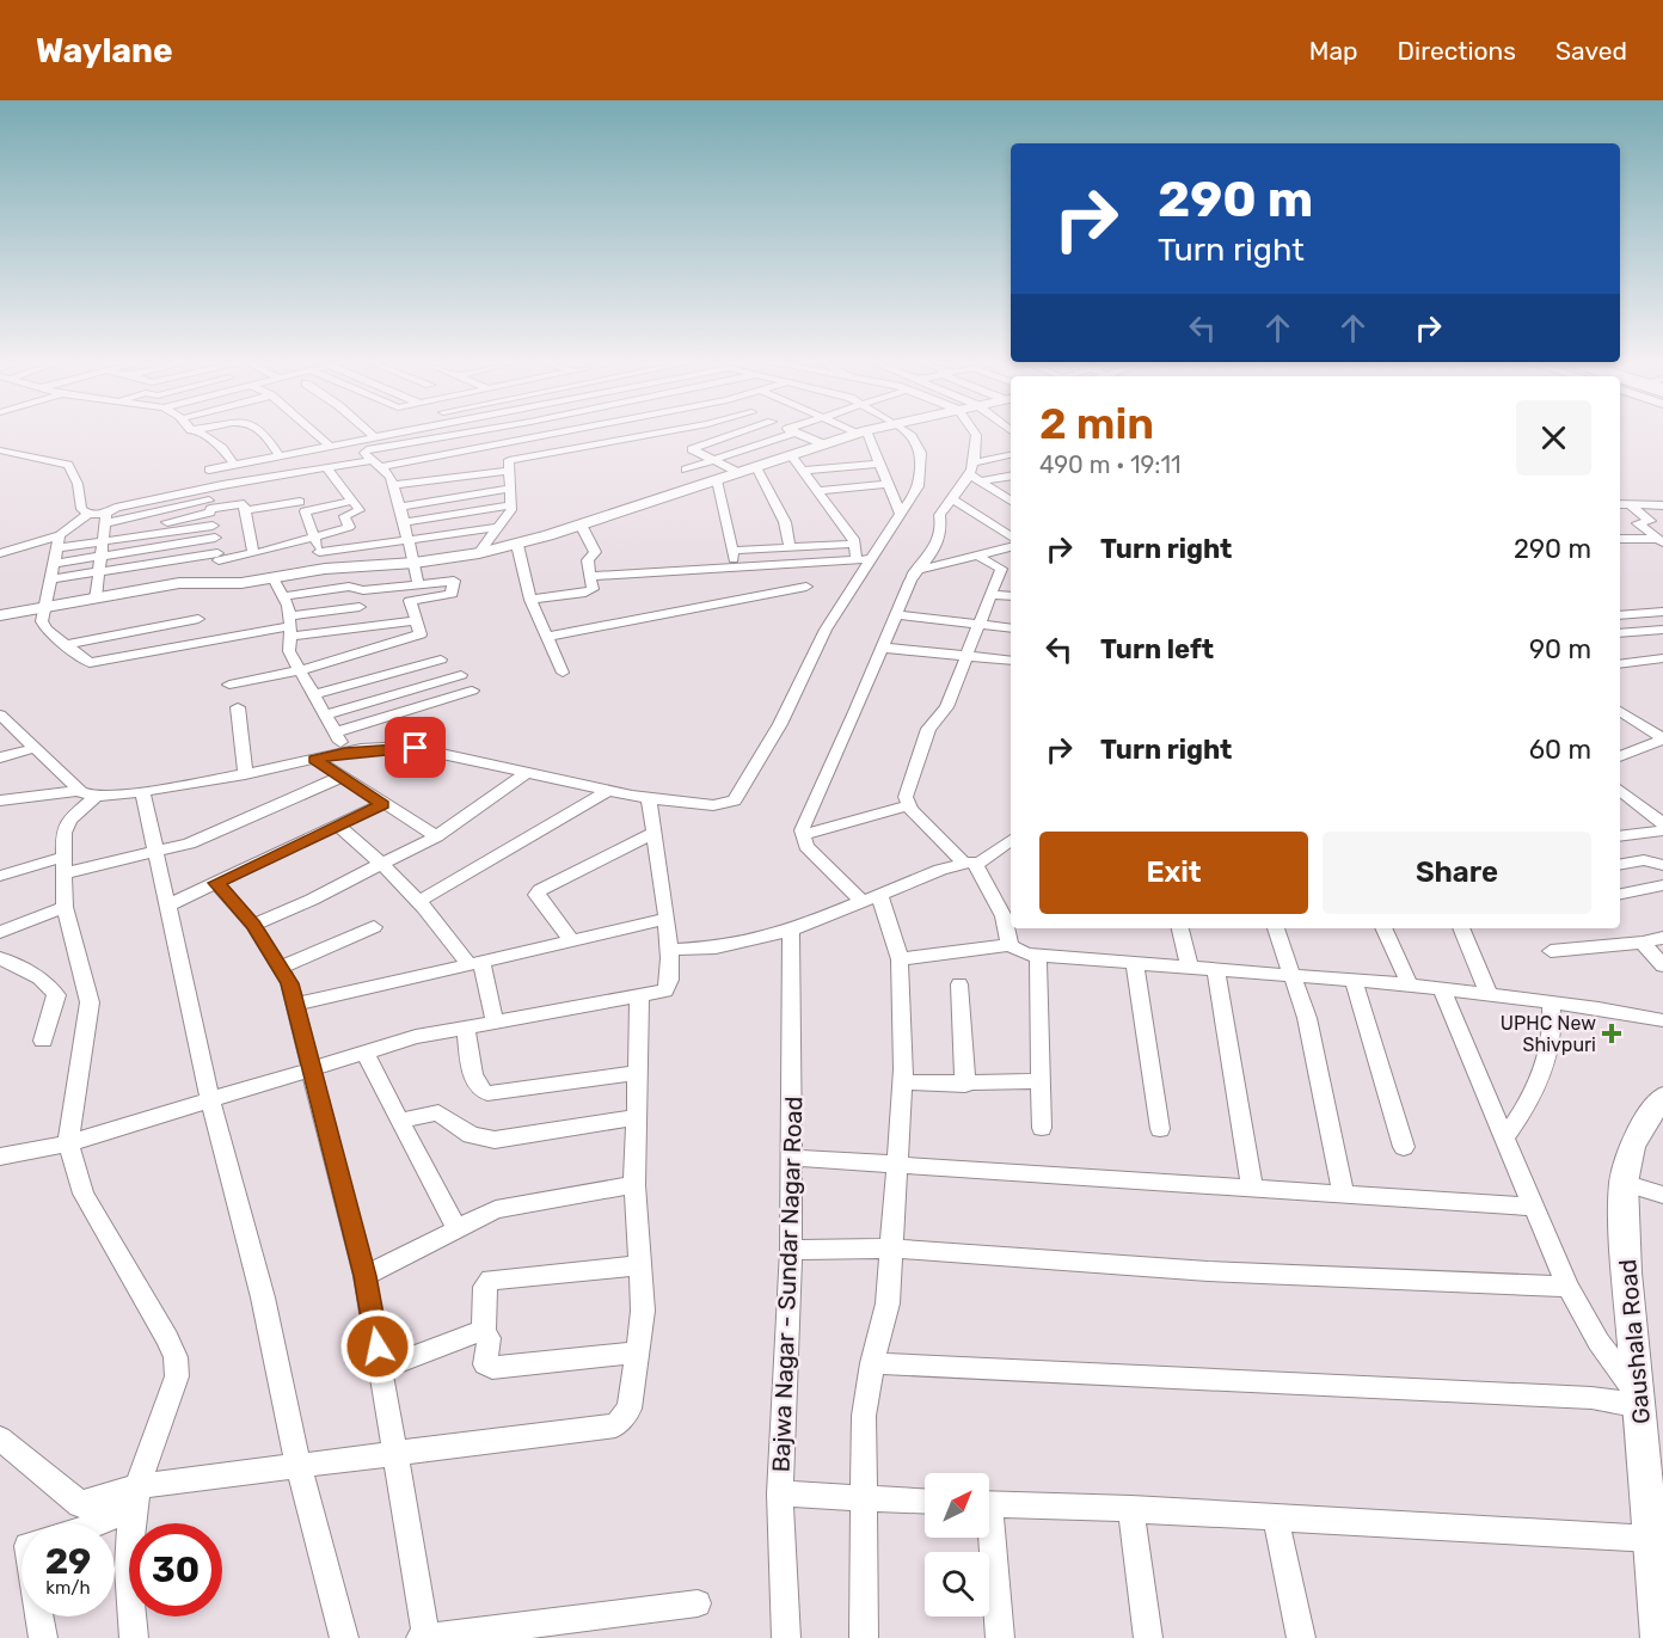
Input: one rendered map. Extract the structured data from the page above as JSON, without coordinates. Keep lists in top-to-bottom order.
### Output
{
  "streets": {
    "street": ["Bajwa Nagar - Sundar Nagar Road", "Gaushala Road"]
  },
  "places": {
    "health": ["UPHC New Shivpuri"]
  },
  "north": "top right",
  "page": {
    "header": "Waylane",
    "nav": ["Map", "Directions", "Saved"],
    "turn": ["290 m", "Turn right"],
    "heading": ["2 min", "490 m · 19:11"],
    "list": [
      {
        "name": "Turn right",
        "value": "290 m"
      },
      {
        "name": "Turn left",
        "value": "90 m"
      },
      {
        "name": "Turn right",
        "value": "60 m"
      }
    ],
    "buttons": ["Exit", "Share"],
    "speed": "29 km/h",
    "limit": "30"
  }
}
